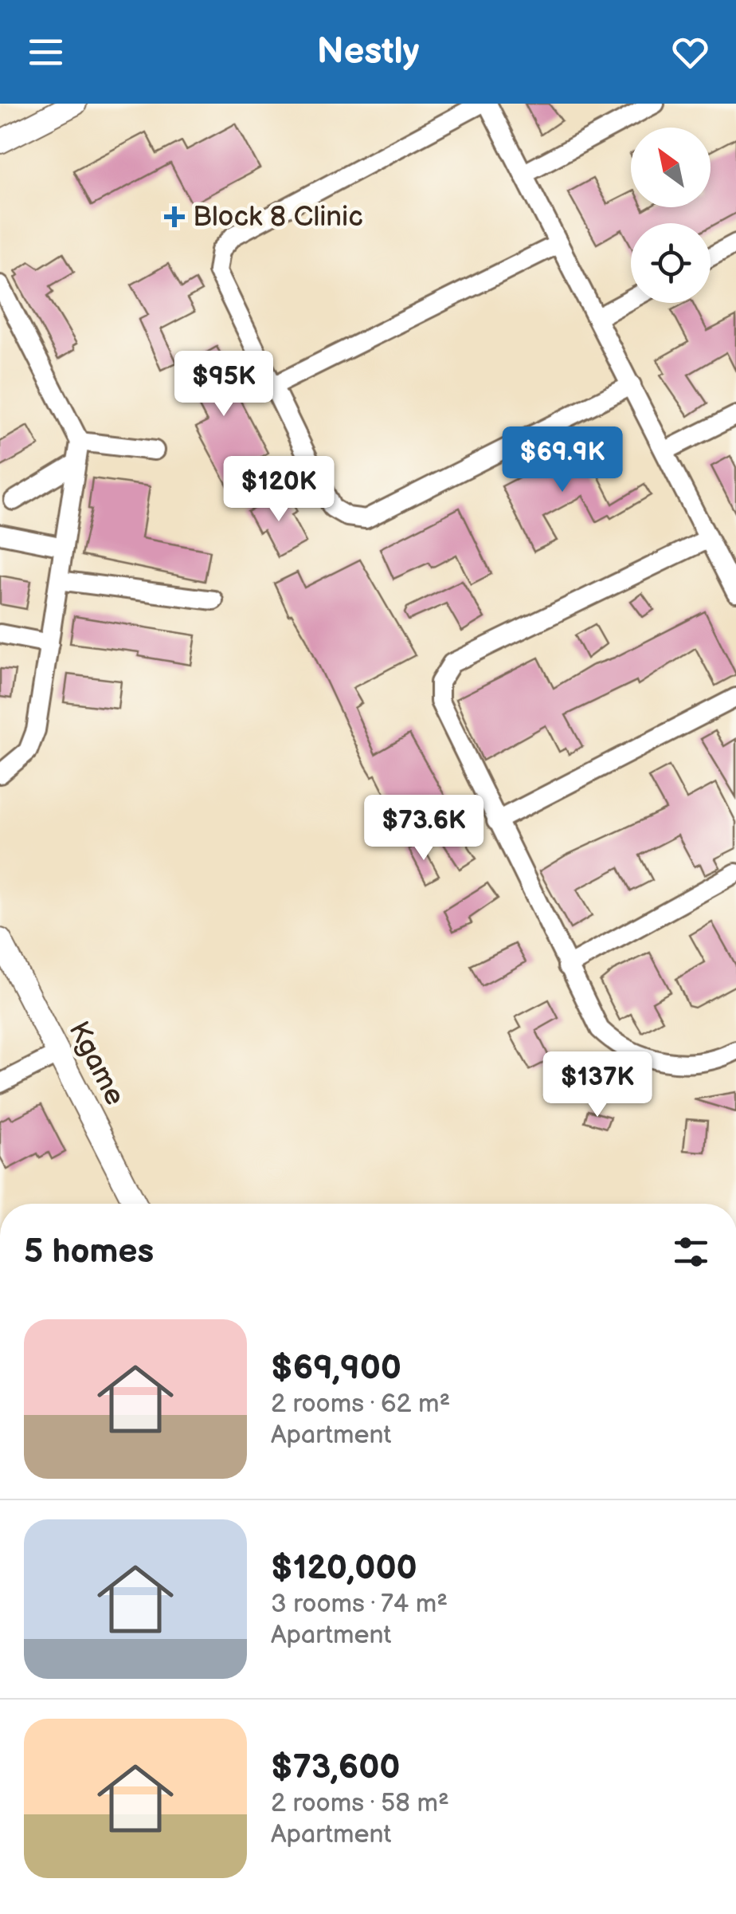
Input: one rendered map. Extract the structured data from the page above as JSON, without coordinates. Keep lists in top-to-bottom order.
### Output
{
  "streets": {
    "street": ["Kgame"]
  },
  "places": {
    "health": ["Block 8 Clinic"]
  },
  "north": "top left",
  "page": {
    "header": "Nestly",
    "price": [
      "$95K",
      "$69.9K",
      "$120K",
      "$73.6K",
      "$137K"
    ],
    "heading": "5 homes",
    "list": [
      {
        "name": "$69,900",
        "note": "2 rooms · 62 m² · Apartment"
      },
      {
        "name": "$120,000",
        "note": "3 rooms · 74 m² · Apartment"
      },
      {
        "name": "$73,600",
        "note": "2 rooms · 58 m² · Apartment"
      }
    ]
  }
}
